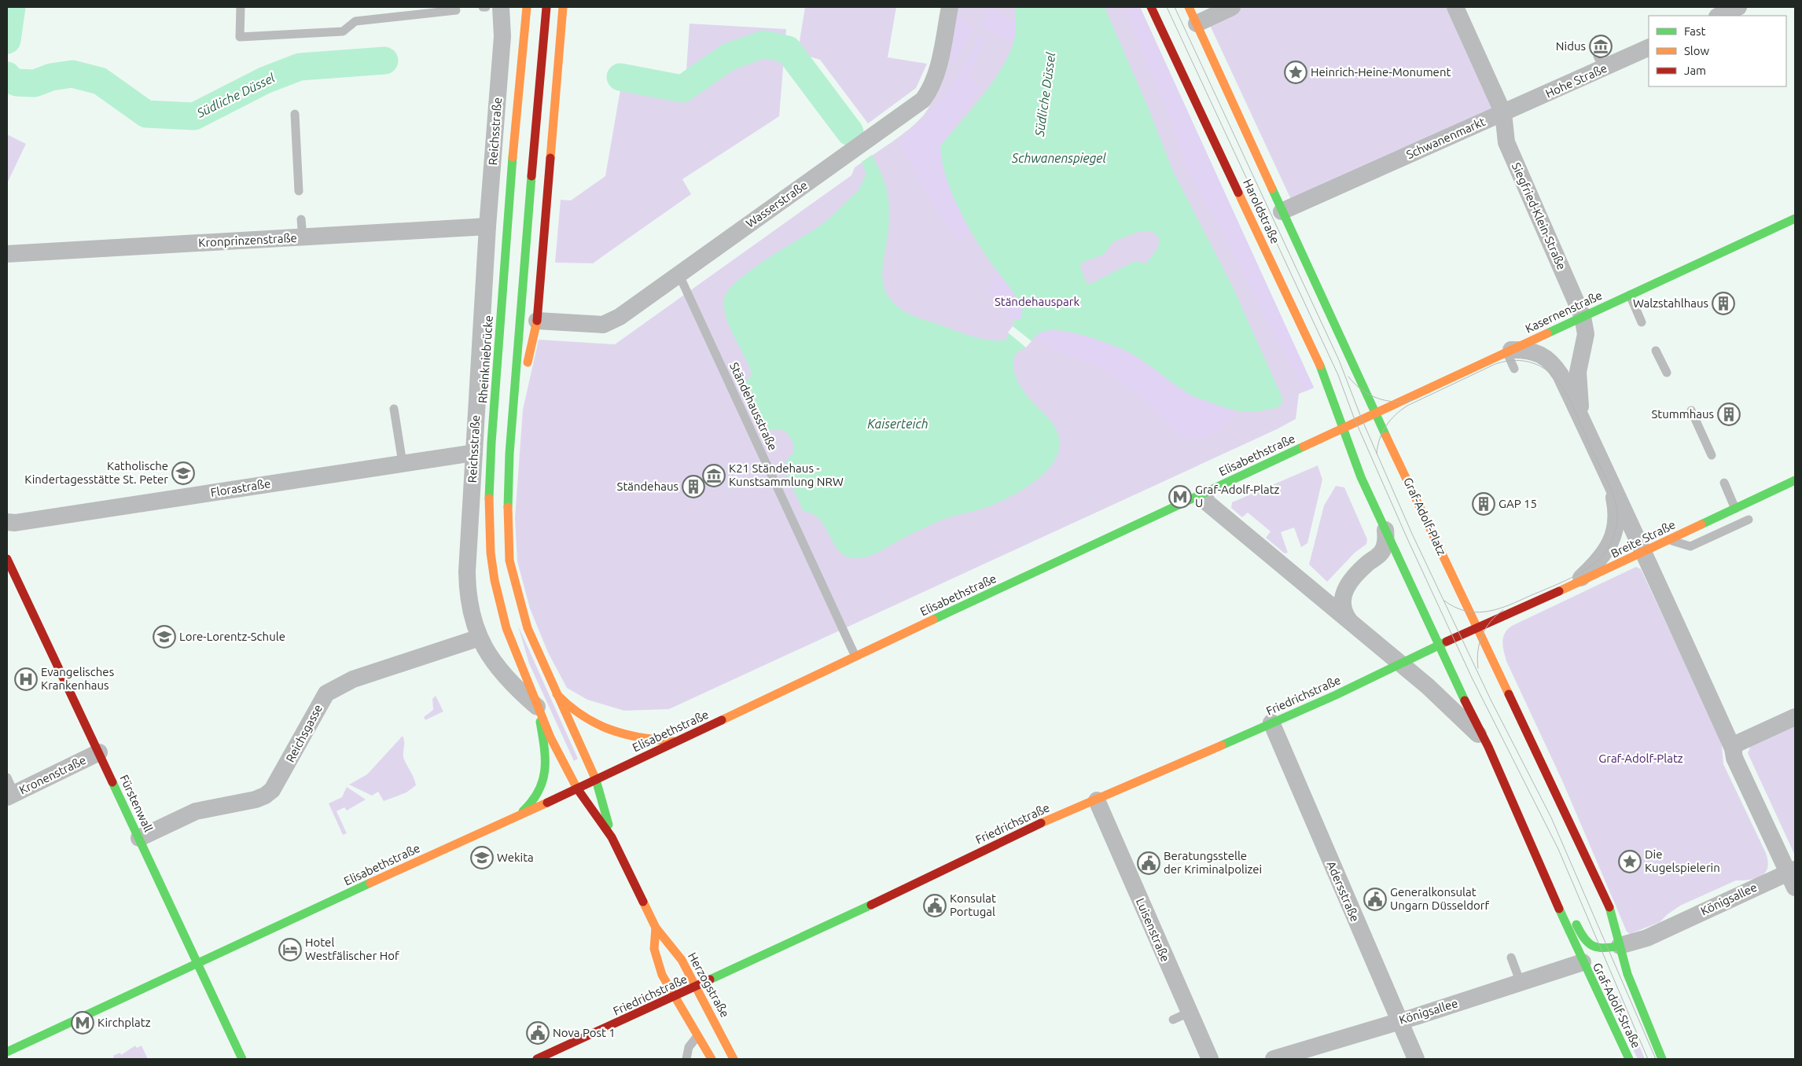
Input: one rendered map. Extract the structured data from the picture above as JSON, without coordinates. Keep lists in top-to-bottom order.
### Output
{
  "streets": {
    "main road": [
      "Reichsstraße",
      "Haroldstraße",
      "Kasernenstraße",
      "Rheinkniebrücke",
      "Elisabethstraße",
      "Graf-Adolf-Platz",
      "Breite Straße",
      "Friedrichstraße",
      "Fürstenwall",
      "Herzogstraße",
      "Graf-Adolf-Straße"
    ],
    "street": [
      "Hohe Straße",
      "Schwanenmarkt",
      "Wasserstraße",
      "Siegfried-Klein-Straße",
      "Kronprinzenstraße",
      "Florastraße",
      "Reichsgasse",
      "Kronenstraße",
      "Adersstraße",
      "Königsallee",
      "Luisenstraße"
    ],
    "lane": ["Ständehausstraße"]
  },
  "crossings": [
    ["Hohe Straße", "Schwanenmarkt"],
    ["Hohe Straße", "Siegfried-Klein-Straße"],
    ["Reichsstraße", "Kronprinzenstraße"],
    ["Reichsstraße", "Rheinkniebrücke"],
    ["Reichsstraße", "Elisabethstraße"],
    ["Reichsstraße", "Florastraße"],
    ["Reichsstraße", "Reichsgasse"],
    ["Reichsstraße", "Herzogstraße"],
    ["Schwanenmarkt", "Haroldstraße"],
    ["Schwanenmarkt", "Siegfried-Klein-Straße"],
    ["Wasserstraße", "Ständehausstraße"],
    ["Haroldstraße", "Kasernenstraße"],
    ["Haroldstraße", "Elisabethstraße"],
    ["Haroldstraße", "Graf-Adolf-Platz"],
    ["Siegfried-Klein-Straße", "Kasernenstraße"],
    ["Kasernenstraße", "Elisabethstraße"],
    ["Kasernenstraße", "Graf-Adolf-Platz"],
    ["Ständehausstraße", "Elisabethstraße"],
    ["Elisabethstraße", "Fürstenwall"],
    ["Elisabethstraße", "Herzogstraße"],
    ["Graf-Adolf-Platz", "Friedrichstraße"],
    ["Graf-Adolf-Platz", "Königsallee"],
    ["Graf-Adolf-Platz", "Graf-Adolf-Straße"],
    ["Breite Straße", "Friedrichstraße"],
    ["Friedrichstraße", "Adersstraße"],
    ["Friedrichstraße", "Luisenstraße"],
    ["Friedrichstraße", "Herzogstraße"],
    ["Reichsgasse", "Fürstenwall"],
    ["Kronenstraße", "Fürstenwall"],
    ["Adersstraße", "Königsallee"],
    ["Königsallee", "Graf-Adolf-Straße"]
  ],
  "water": ["Südliche Düssel", "Schwanenspiegel", "Kaiserteich"],
  "parks": ["Ständehauspark", "Graf-Adolf-Platz"],
  "places": {
    "museum": ["Nidus", "K21 Ständehaus - Kunstsammlung NRW"],
    "place": ["Heinrich-Heine-Monument", "Die Kugelspielerin"],
    "building": [
      "Walzstahlhaus",
      "Stummhaus",
      "Ständehaus",
      "GAP 15"
    ],
    "school or university": ["Katholische Kindertagesstätte St. Peter", "Lore-Lorentz-Schule", "Wekita"],
    "metro station": ["Graf-Adolf-Platz U", "Kirchplatz"],
    "hospital": ["Evangelisches Krankenhaus"],
    "public building": [
      "Beratungsstelle der Kriminalpolizei",
      "Generalkonsulat Ungarn Düsseldorf",
      "Konsulat Portugal",
      "Nova Post 1"
    ],
    "hotel": ["Hotel Westfälischer Hof"]
  },
  "legend": ["Fast", "Slow", "Jam"]
}
